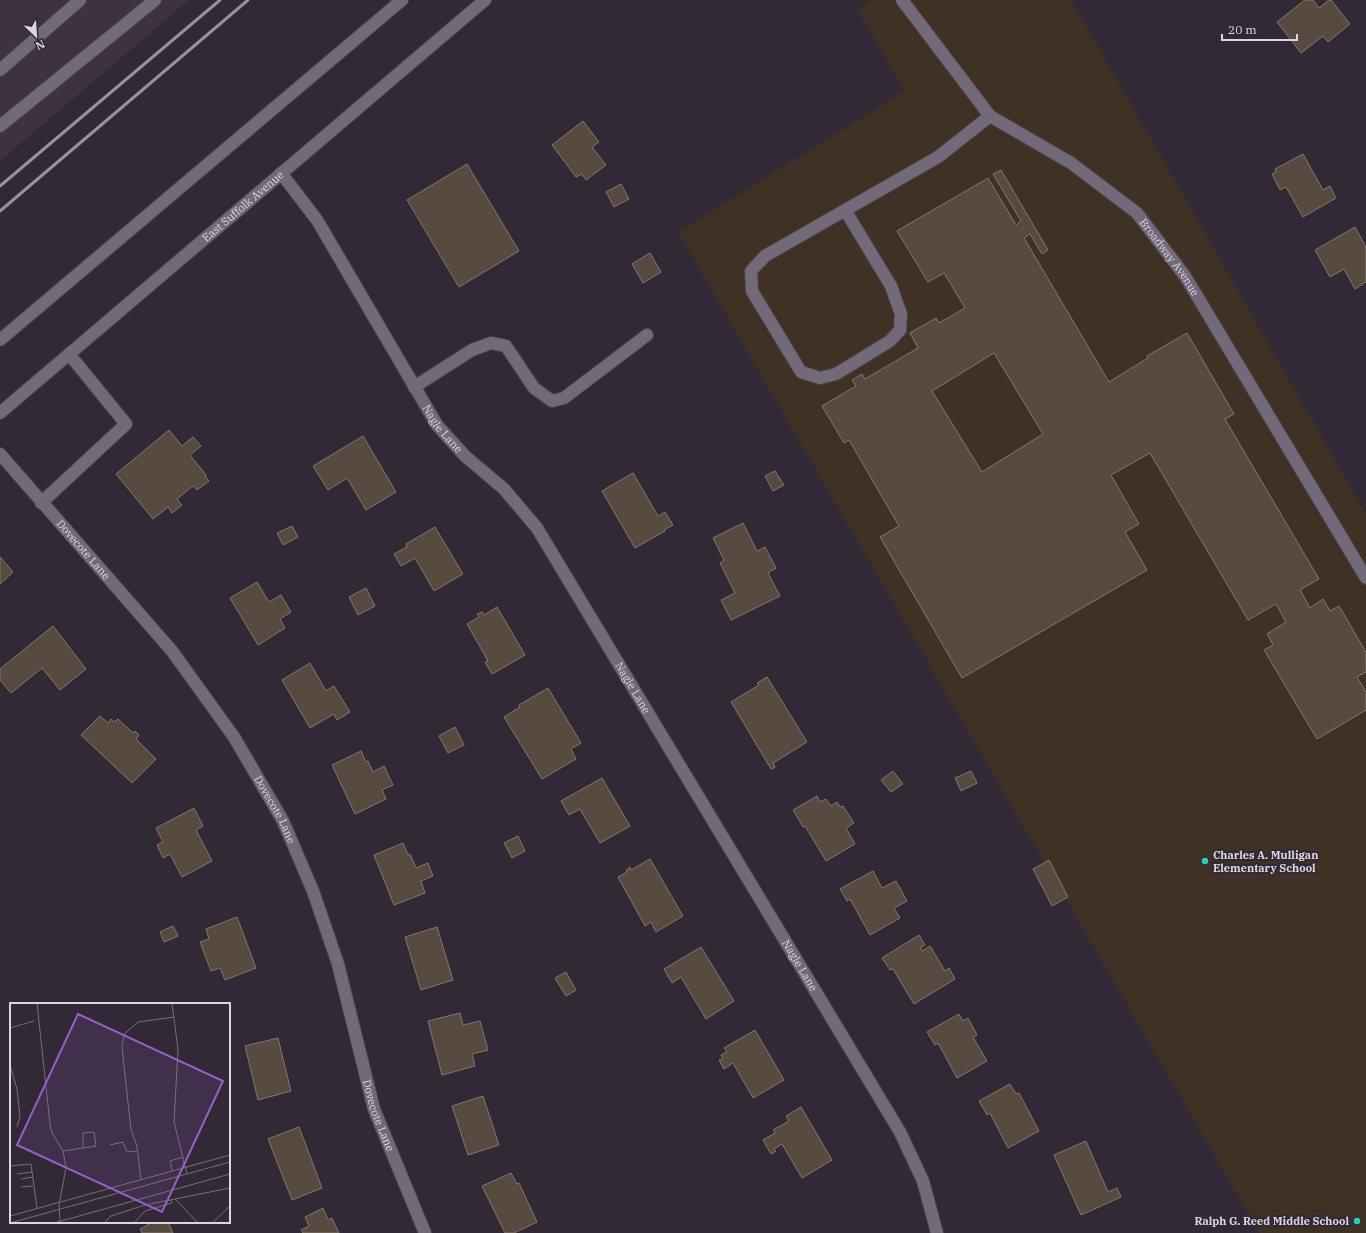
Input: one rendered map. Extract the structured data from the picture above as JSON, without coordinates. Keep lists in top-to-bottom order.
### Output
{
  "streets": {
    "street": [
      "East Suffolk Avenue",
      "Broadway Avenue",
      "Nagle Lane",
      "Dovecote Lane"
    ]
  },
  "crossings": [
    ["East Suffolk Avenue", "Nagle Lane"]
  ],
  "places": ["Charles A. Mulligan Elementary School", "Ralph G. Reed Middle School"],
  "scale_bar": "20 m",
  "north": "bottom right"
}
